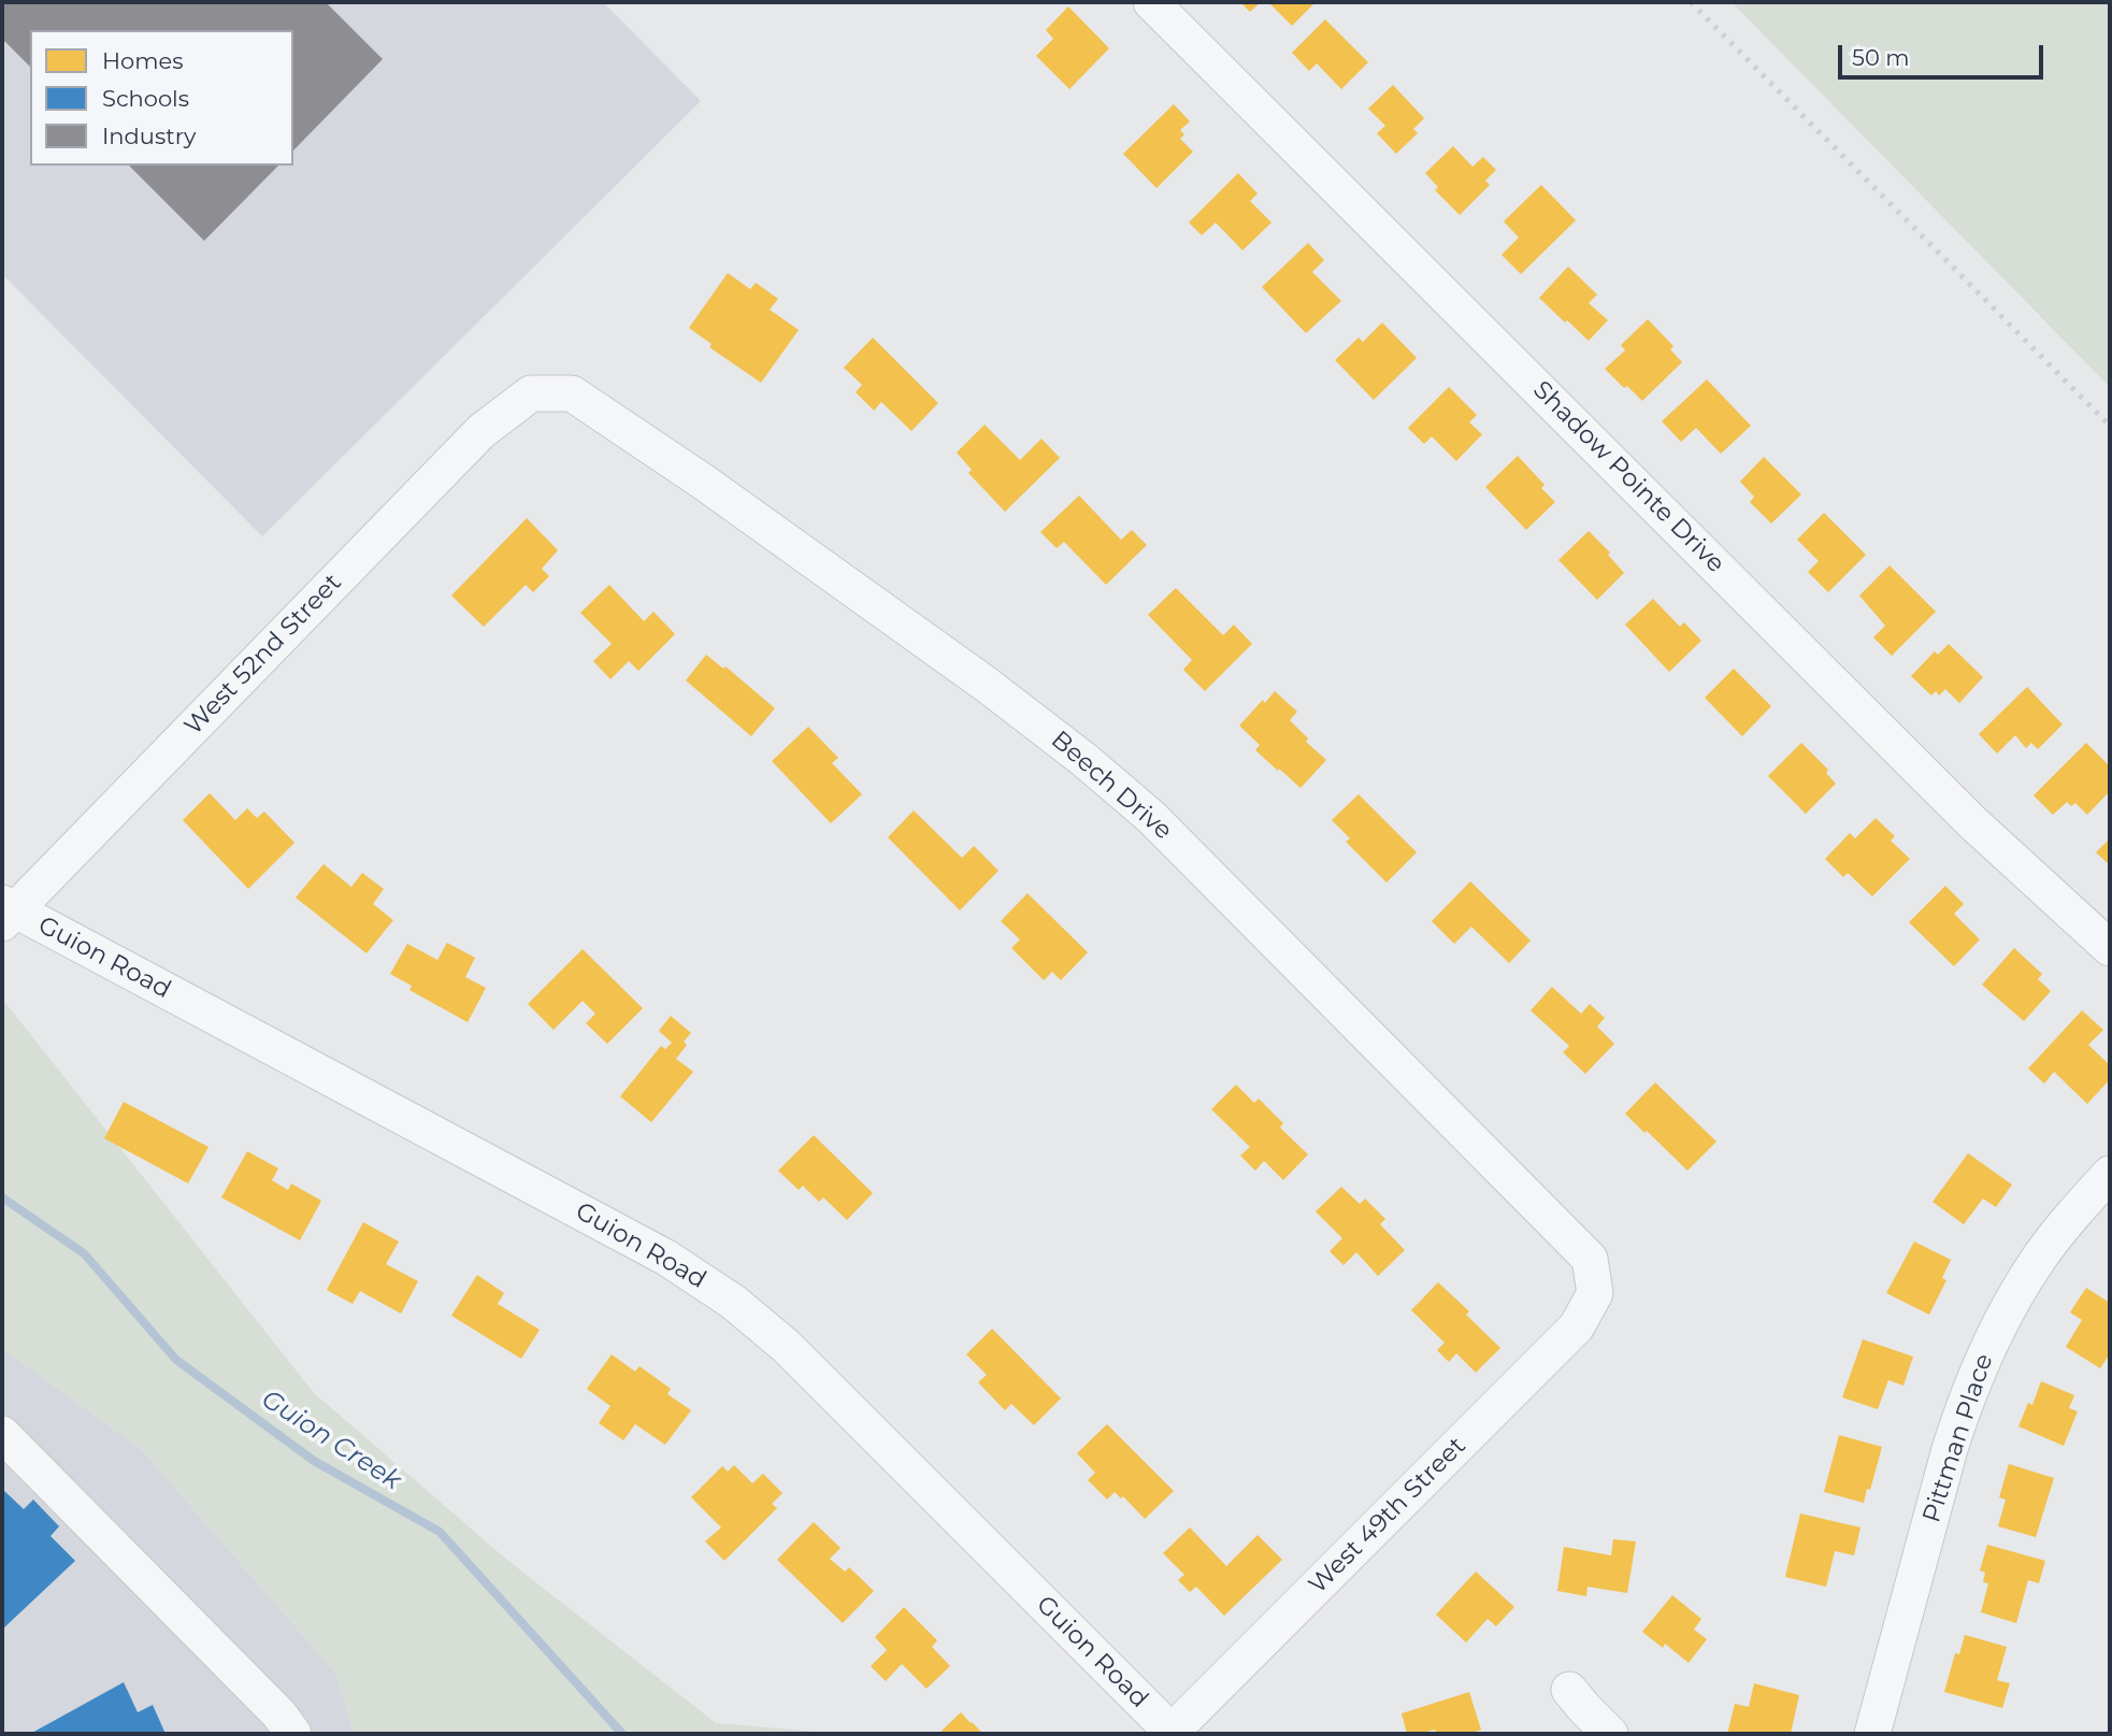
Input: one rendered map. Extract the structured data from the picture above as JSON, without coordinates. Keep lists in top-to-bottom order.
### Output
{
  "streets": {
    "street": [
      "Shadow Pointe Drive",
      "West 52nd Street",
      "Beech Drive",
      "Guion Road",
      "Pittman Place",
      "West 49th Street"
    ]
  },
  "crossings": [
    ["West 52nd Street", "Beech Drive"],
    ["West 52nd Street", "Guion Road"],
    ["Beech Drive", "West 49th Street"],
    ["Guion Road", "West 49th Street"]
  ],
  "water": ["Guion Creek"],
  "legend": ["Homes", "Schools", "Industry"],
  "scale_bar": "50 m"
}
